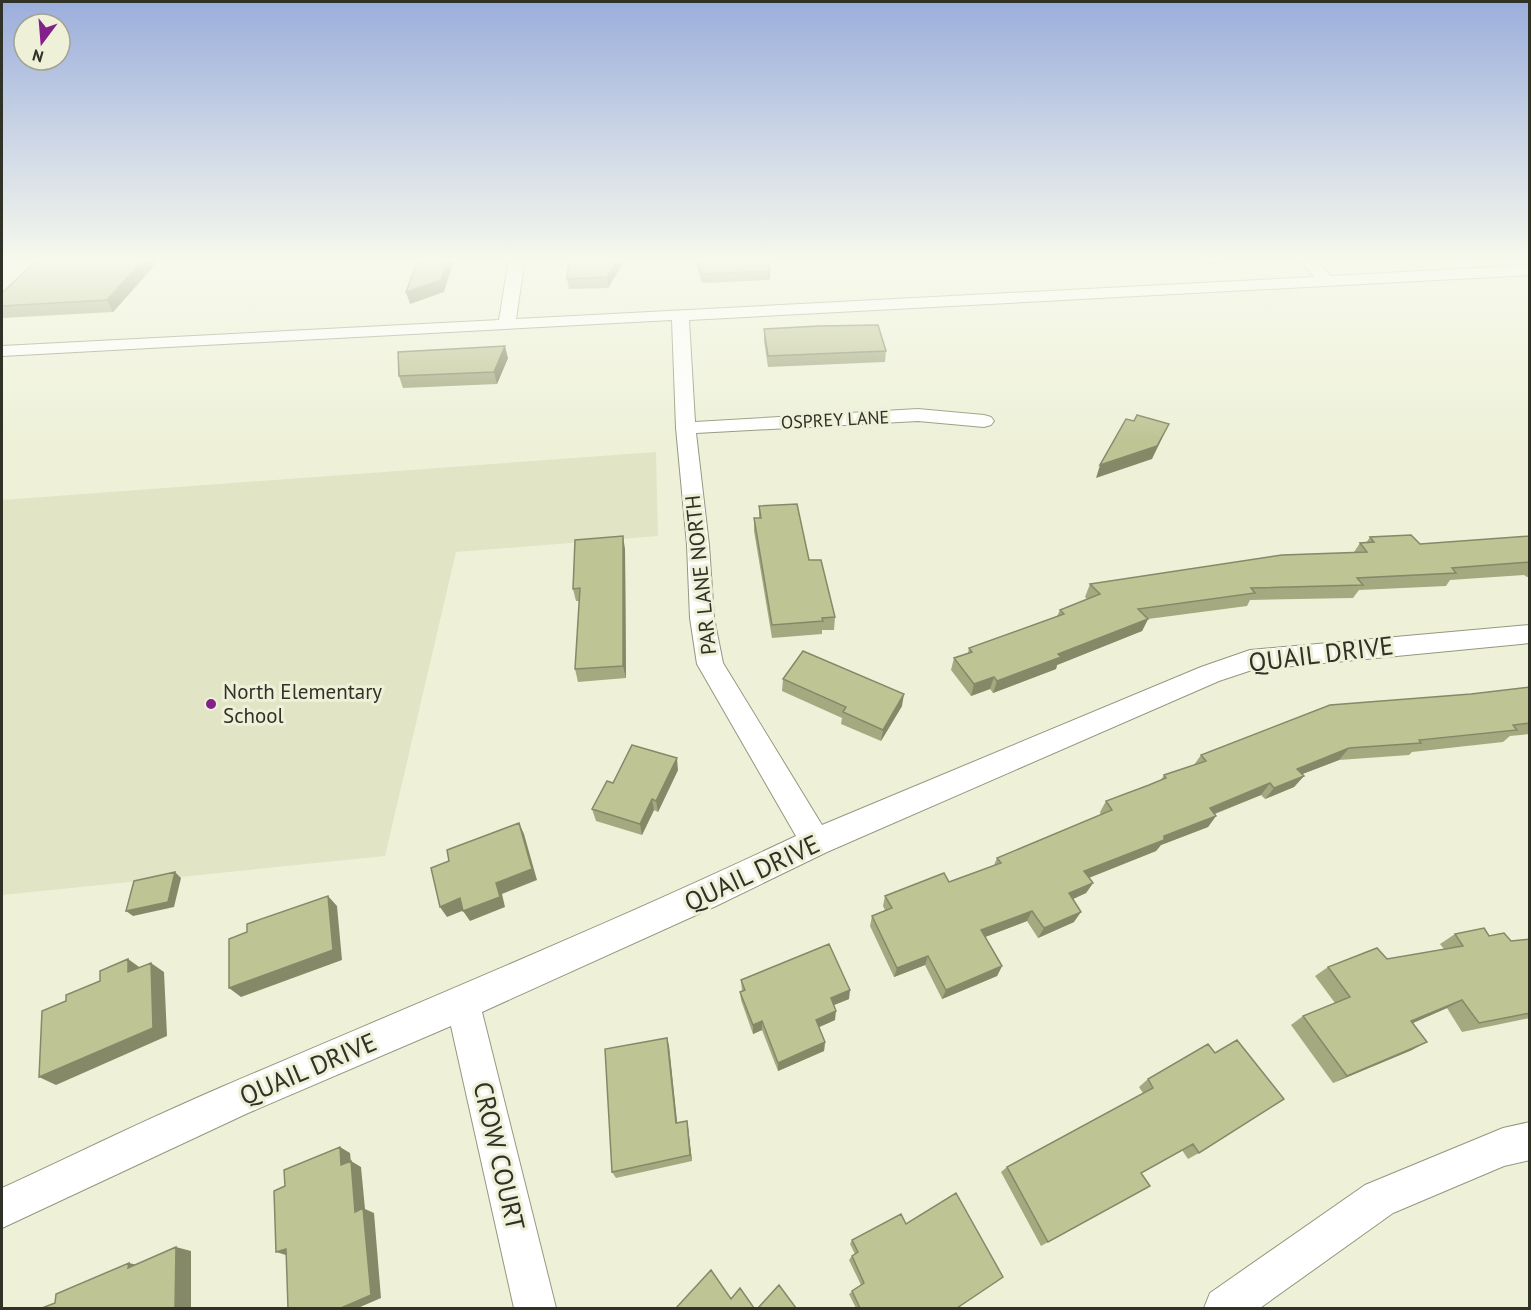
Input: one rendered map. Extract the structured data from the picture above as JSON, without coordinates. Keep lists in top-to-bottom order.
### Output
{
  "streets": {
    "street": [
      "OSPREY LANE",
      "PAR LANE NORTH",
      "QUAIL DRIVE",
      "CROW COURT"
    ]
  },
  "crossings": [
    ["OSPREY LANE", "PAR LANE NORTH"],
    ["PAR LANE NORTH", "QUAIL DRIVE"],
    ["QUAIL DRIVE", "CROW COURT"]
  ],
  "places": ["North Elementary School"],
  "north": "bottom"
}
